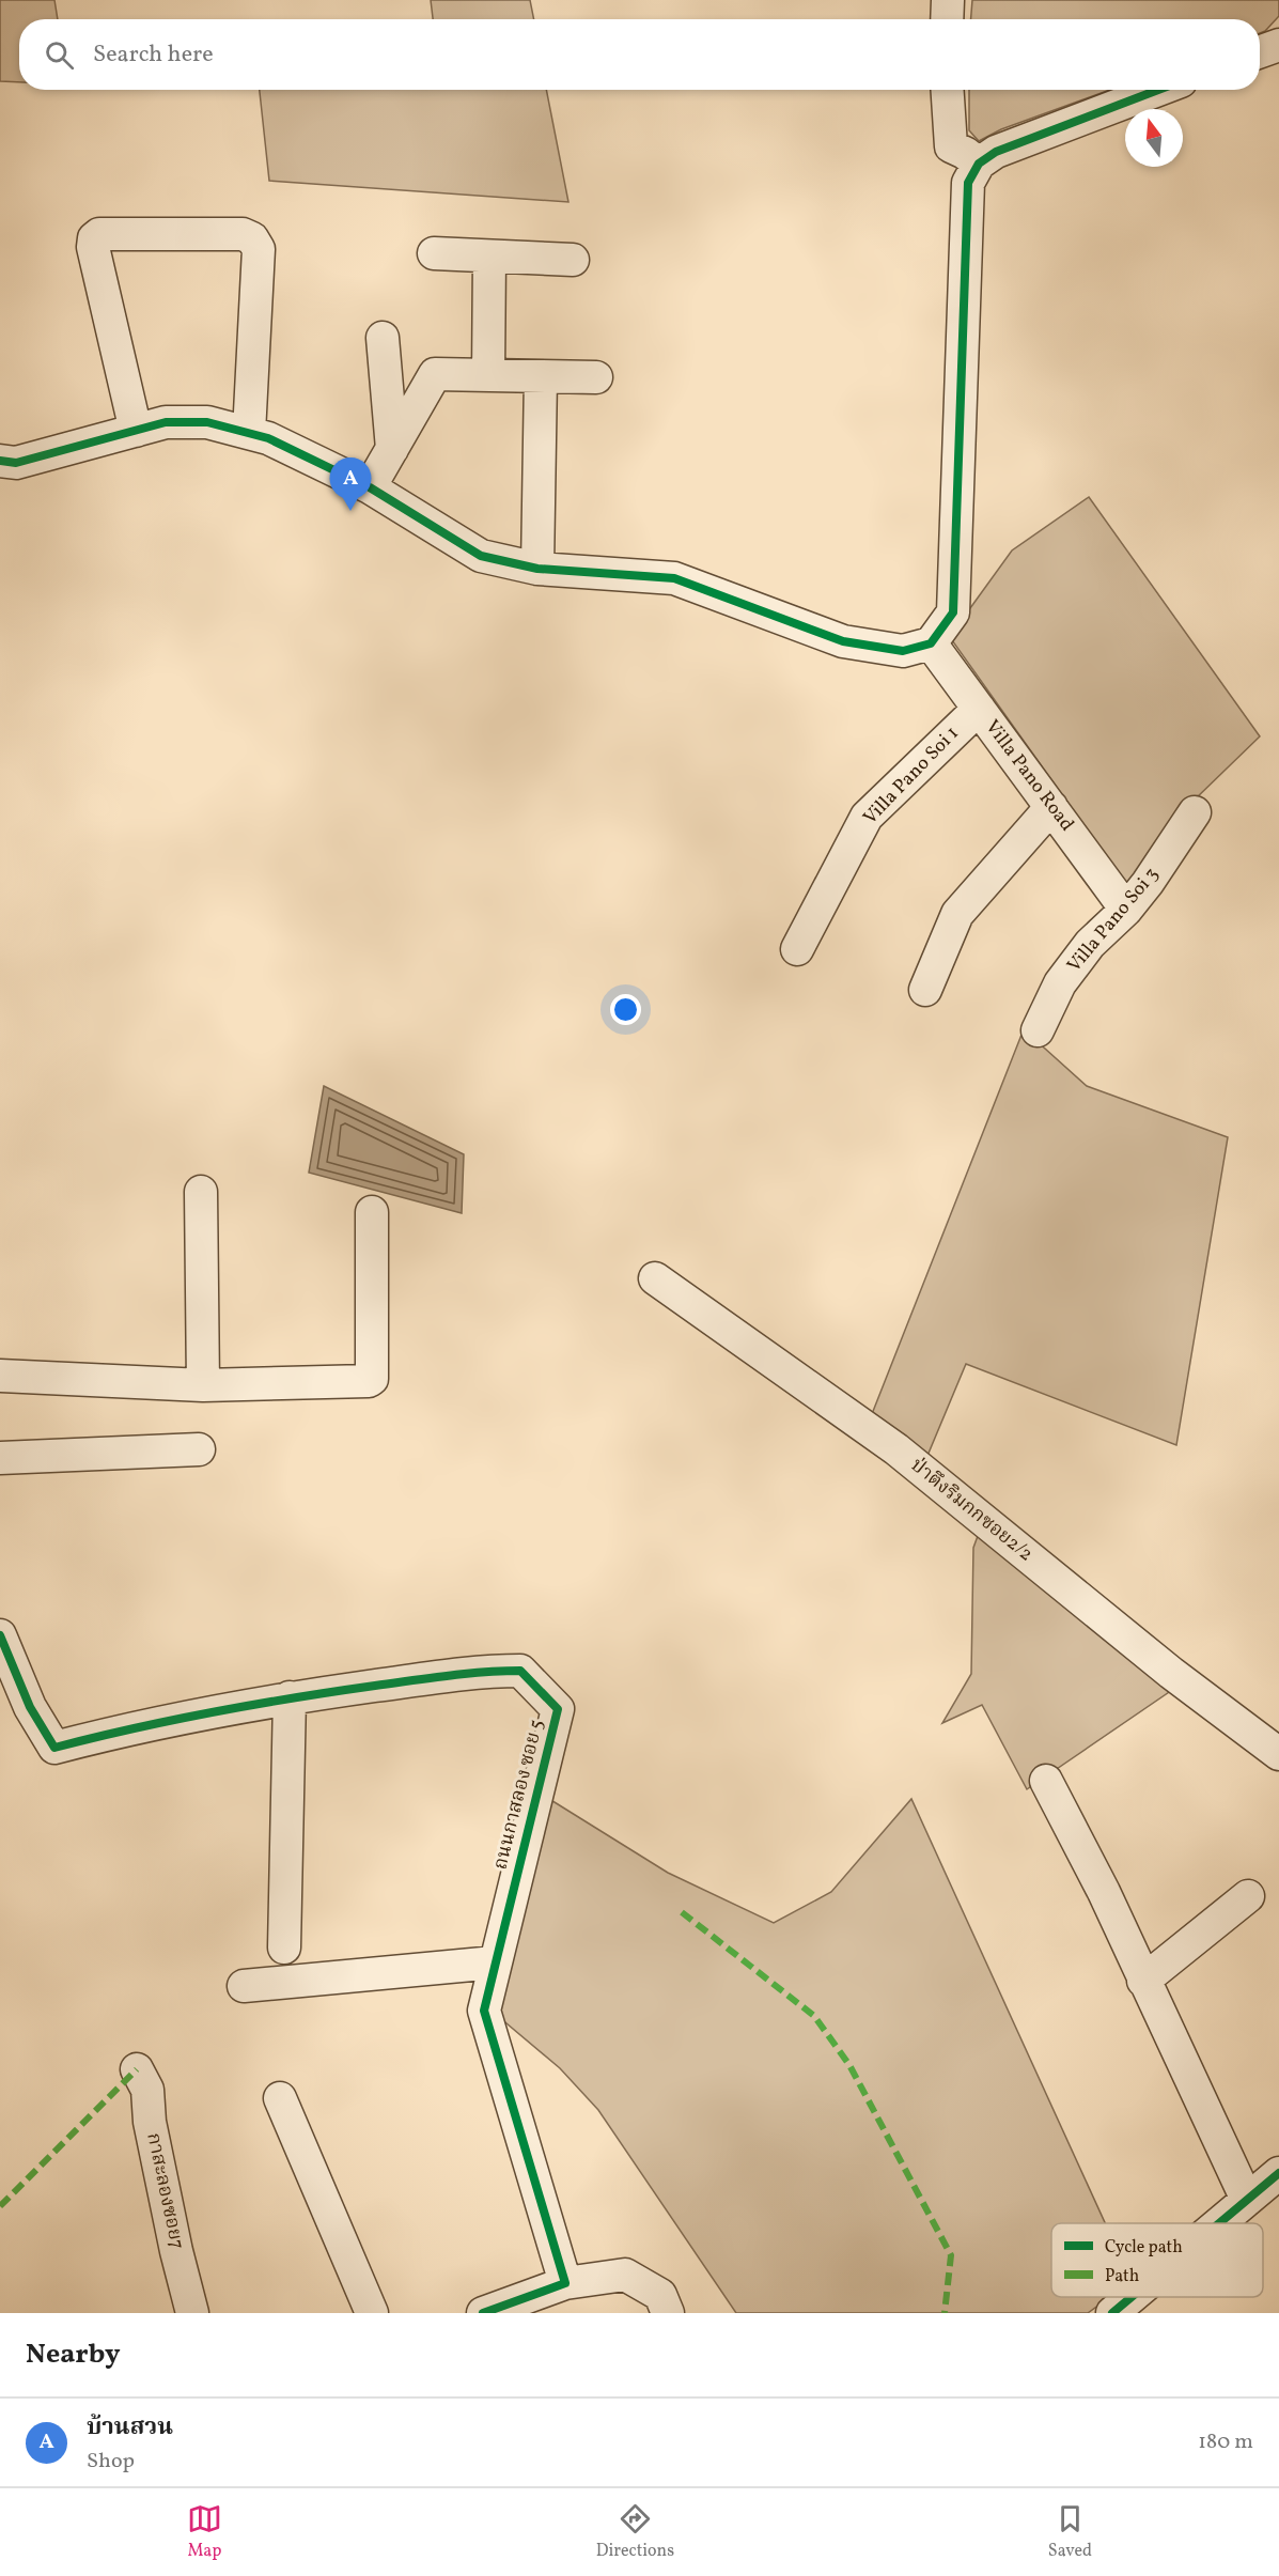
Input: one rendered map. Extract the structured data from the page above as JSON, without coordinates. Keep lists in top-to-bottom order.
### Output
{
  "streets": {
    "street": [
      "Villa Pano Soi 1",
      "Villa Pano Road",
      "Villa Pano Soi 3",
      "ป่าตึงริมกกซอย2/2",
      "ถนนกาสลอง ซอย 5",
      "กาสะลองซอย7"
    ]
  },
  "crossings": [
    ["Villa Pano Soi 1", "Villa Pano Road"],
    ["Villa Pano Road", "Villa Pano Soi 3"]
  ],
  "legend": ["Cycle path", "Path"],
  "north": "top",
  "page": {
    "search": "Search here",
    "pins": "A",
    "heading": "Nearby",
    "list": [
      {
        "mark": "A",
        "name": "บ้านสวน",
        "note": "Shop",
        "value": "180 m"
      }
    ],
    "nav": ["Map", "Directions", "Saved"]
  }
}
